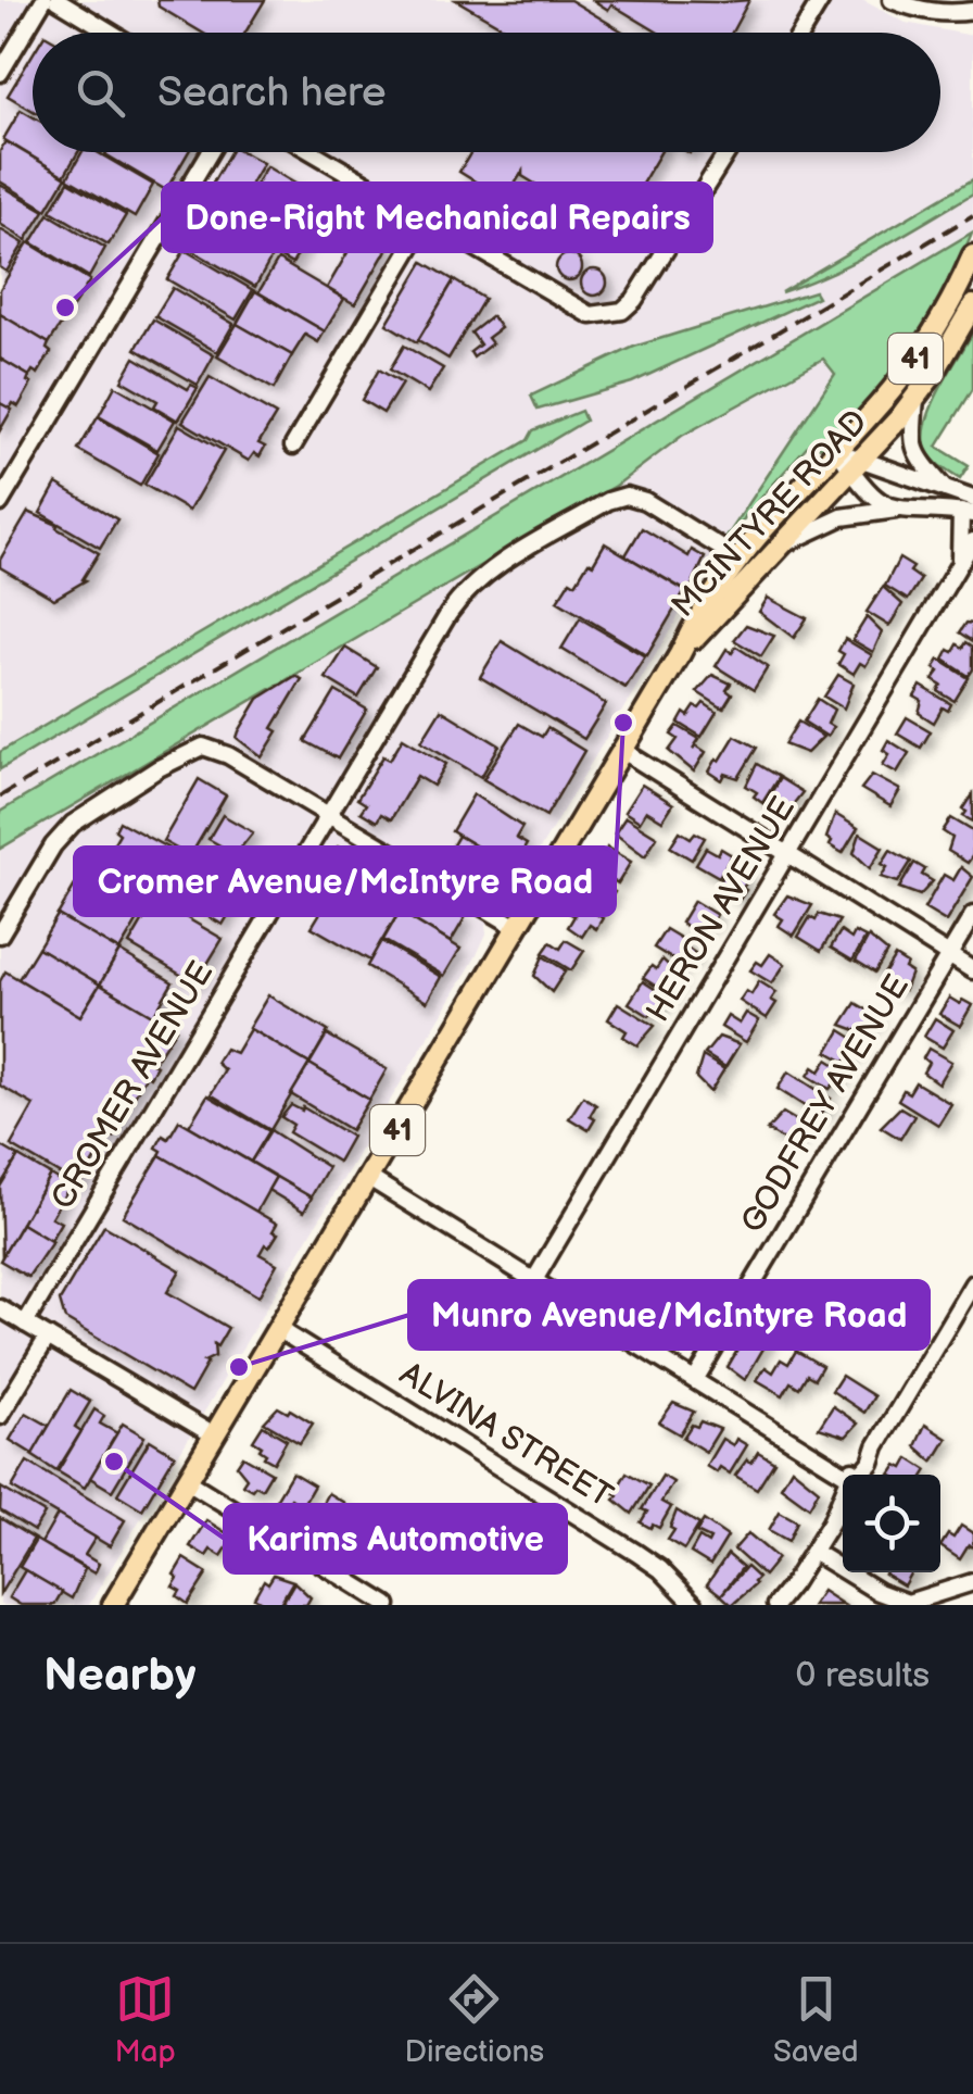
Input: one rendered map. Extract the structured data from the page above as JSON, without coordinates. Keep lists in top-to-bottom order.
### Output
{
  "streets": {
    "main road": ["41", "MCINTYRE ROAD"],
    "street": [
      "HERON AVENUE",
      "CROMER AVENUE",
      "GODFREY AVENUE",
      "ALVINA STREET"
    ]
  },
  "crossings": [
    ["MCINTYRE ROAD", "CROMER AVENUE"],
    ["MCINTYRE ROAD", "ALVINA STREET"]
  ],
  "places": [
    "Done-Right Mechanical Repairs",
    "Cromer Avenue/McIntyre Road",
    "Munro Avenue/McIntyre Road",
    "Karims Automotive"
  ],
  "page": {
    "search": "Search here",
    "heading": ["Nearby", "0 results"],
    "nav": ["Map", "Directions", "Saved"]
  }
}
